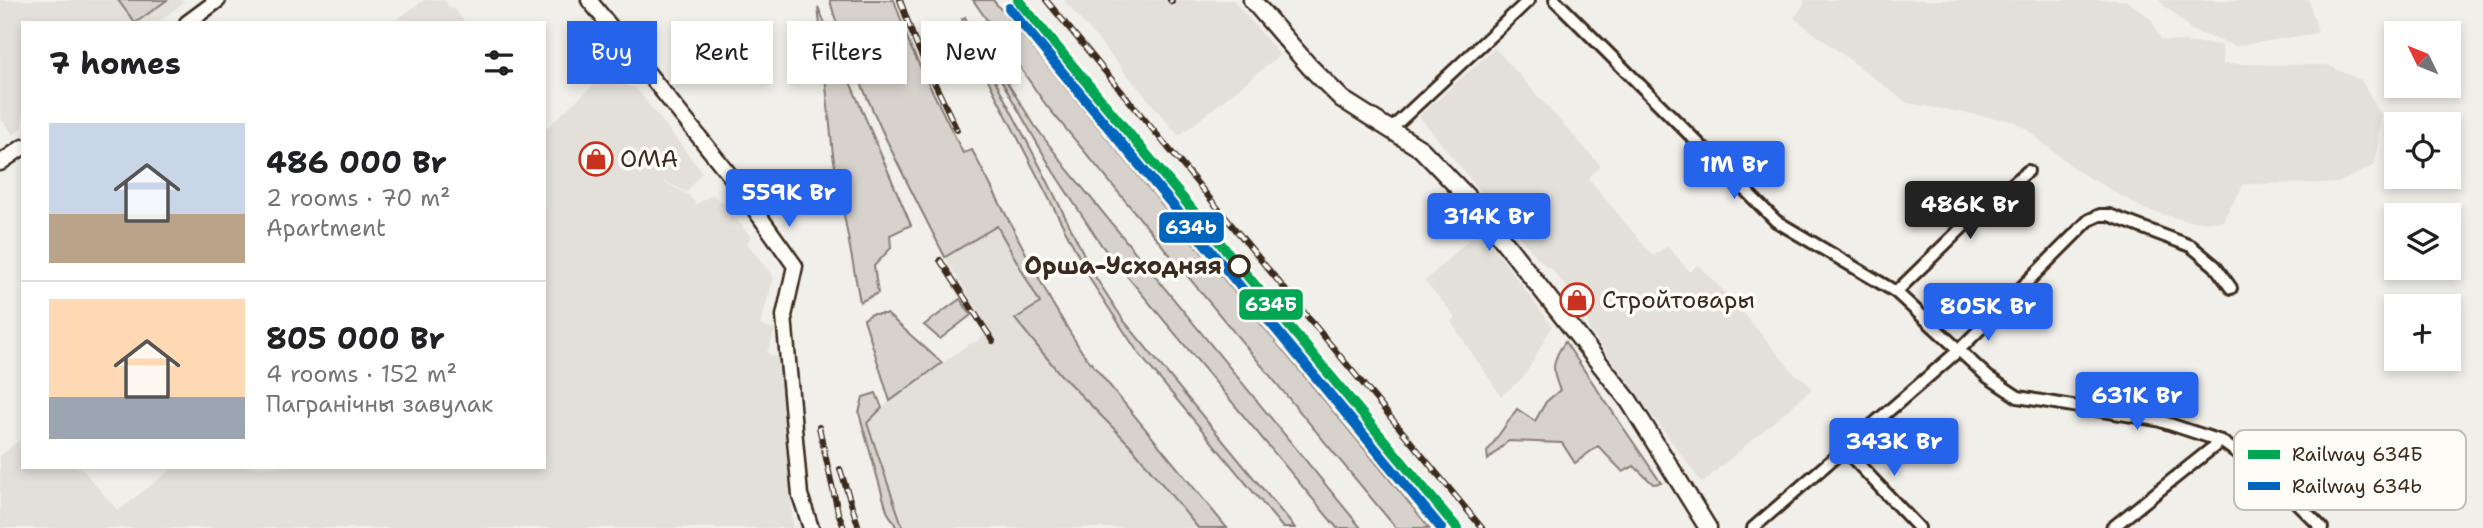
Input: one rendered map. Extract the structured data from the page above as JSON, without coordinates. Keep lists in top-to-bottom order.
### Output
{
  "places": {
    "shop": ["ОМА", "Стройтовары"],
    "other": ["Орша-Усходняя"]
  },
  "lines": ["rail line 634Б", "rail line 634Ь"],
  "legend": ["Railway 634Б", "Railway 634Ь"],
  "north": "top left",
  "page": {
    "map_buttons": "+",
    "chip": [
      "Buy",
      "Rent",
      "Filters",
      "New"
    ],
    "heading": "7 homes",
    "list": [
      {
        "name": "486 000 Br",
        "note": "2 rooms · 70 m² · Apartment"
      },
      {
        "name": "805 000 Br",
        "note": "4 rooms · 152 m² · Пагранічны завулак"
      }
    ],
    "price": [
      "1M Br",
      "559K Br",
      "486K Br",
      "314K Br",
      "805K Br",
      "631K Br",
      "343K Br"
    ]
  }
}
